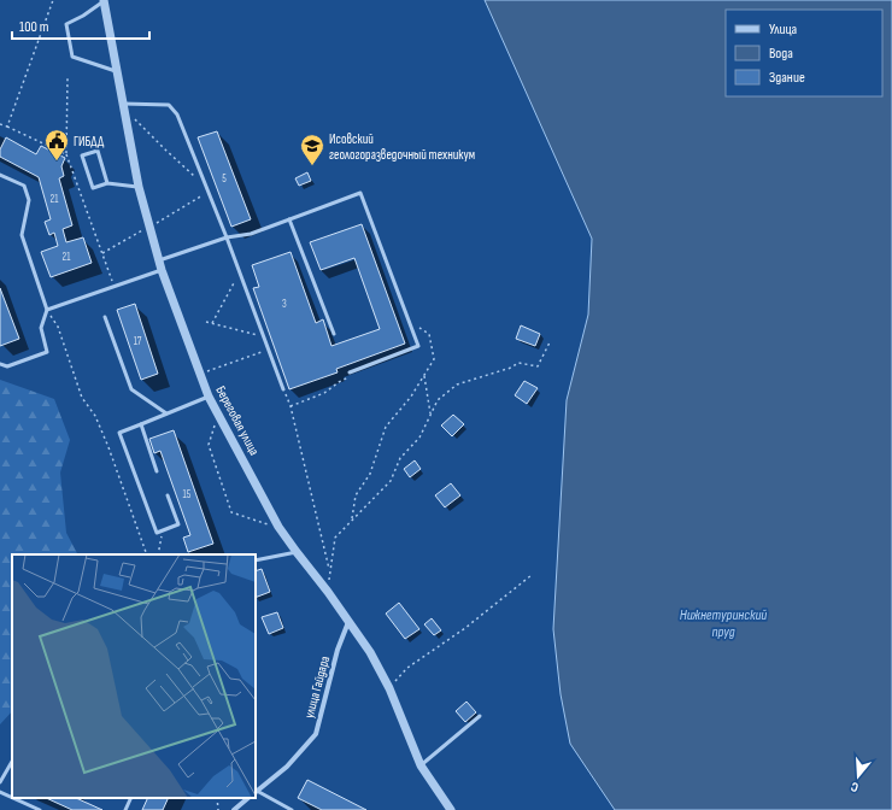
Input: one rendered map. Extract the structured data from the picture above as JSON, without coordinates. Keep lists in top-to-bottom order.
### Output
{
  "streets": {
    "street": ["Береговая улица", "улица Гайдара"]
  },
  "crossings": [
    ["Береговая улица", "улица Гайдара"]
  ],
  "water": ["Нижнетуринский пруд"],
  "places": {
    "public building": ["ГИБДД"],
    "school or university": ["Исовский геологоразведочный техникум"]
  },
  "house_numbers": [
    "5",
    "21",
    "21",
    "3",
    "17",
    "15"
  ],
  "legend": ["Улица", "Вода", "Здание"],
  "scale_bar": "100 m",
  "north": "bottom"
}
